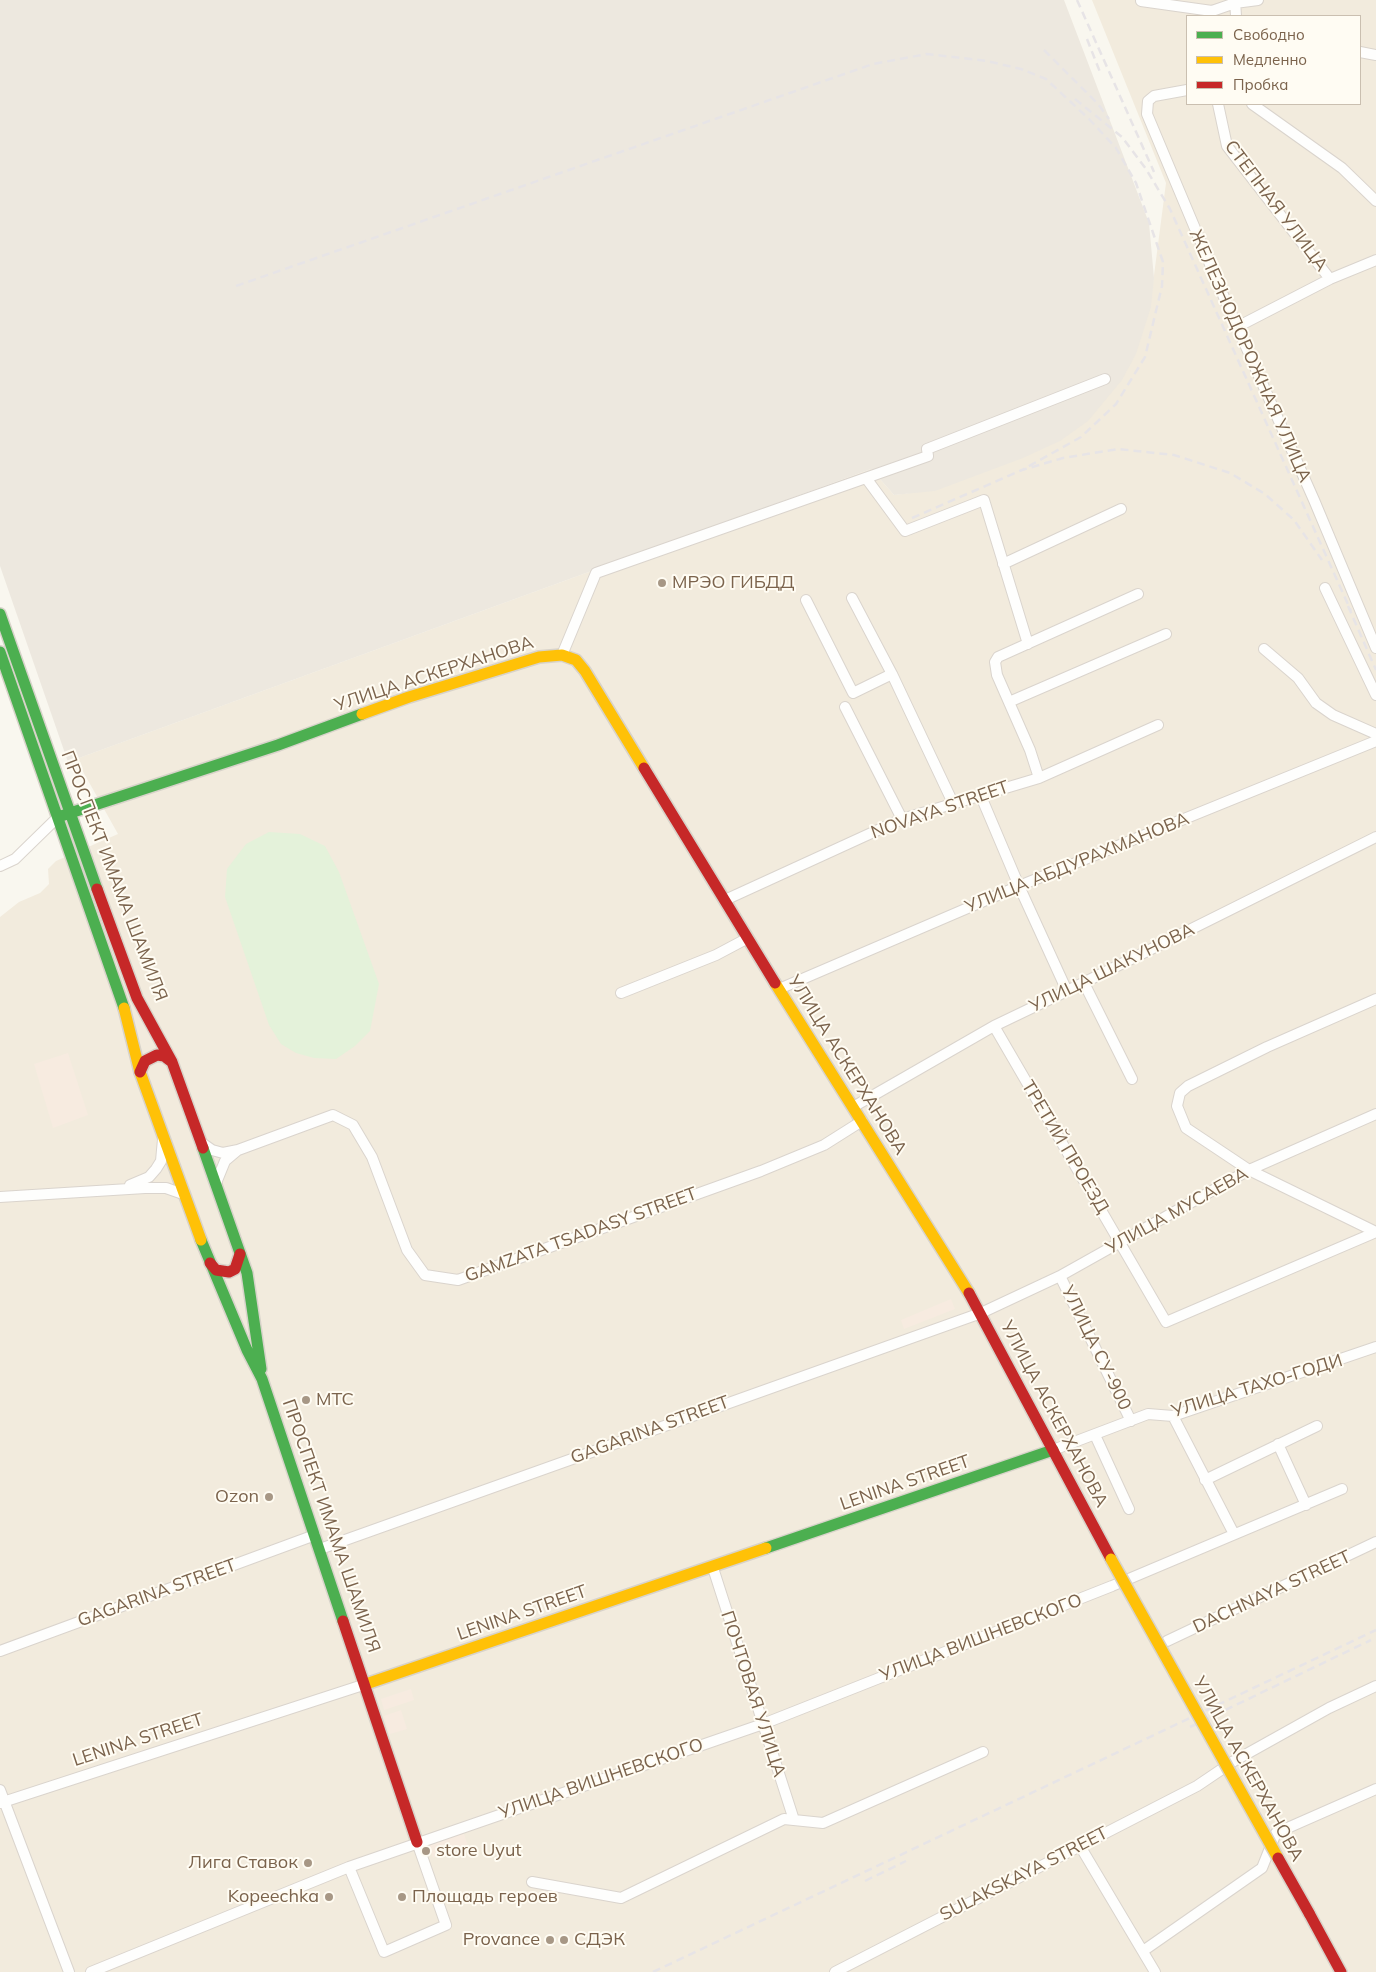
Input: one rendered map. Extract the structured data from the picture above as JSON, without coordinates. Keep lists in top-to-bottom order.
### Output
{
  "streets": {
    "street": [
      "СТЕПНАЯ УЛИЦА",
      "ЖЕЛЕЗНОДОРОЖНАЯ УЛИЦА",
      "УЛИЦА АСКЕРХАНОВА",
      "NOVAYA STREET",
      "УЛИЦА АБДУРАХМАНОВА",
      "ПРОСПЕКТ ИМАМА ШАМИЛЯ",
      "УЛИЦА ШАКУНОВА",
      "ТРЕТИЙ ПРОЕЗД",
      "УЛИЦА МУСАЕВА",
      "GAMZATA TSADASY STREET",
      "УЛИЦА СУ-900",
      "УЛИЦА ТАХО-ГОДИ",
      "GAGARINA STREET",
      "LENINA STREET",
      "DACHNAYA STREET",
      "УЛИЦА ВИШНЕВСКОГО",
      "ПОЧТОВАЯ УЛИЦА",
      "SULAKSKAYA STREET"
    ]
  },
  "crossings": [
    ["УЛИЦА АСКЕРХАНОВА", "NOVAYA STREET"],
    ["УЛИЦА АСКЕРХАНОВА", "УЛИЦА АБДУРАХМАНОВА"],
    ["УЛИЦА АСКЕРХАНОВА", "ПРОСПЕКТ ИМАМА ШАМИЛЯ"],
    ["УЛИЦА АСКЕРХАНОВА", "УЛИЦА ШАКУНОВА"],
    ["УЛИЦА АСКЕРХАНОВА", "УЛИЦА МУСАЕВА"],
    ["УЛИЦА АСКЕРХАНОВА", "GAMZATA TSADASY STREET"],
    ["УЛИЦА АСКЕРХАНОВА", "УЛИЦА ТАХО-ГОДИ"],
    ["УЛИЦА АСКЕРХАНОВА", "GAGARINA STREET"],
    ["УЛИЦА АСКЕРХАНОВА", "LENINA STREET"],
    ["ПРОСПЕКТ ИМАМА ШАМИЛЯ", "GAGARINA STREET"],
    ["ПРОСПЕКТ ИМАМА ШАМИЛЯ", "LENINA STREET"],
    ["ПРОСПЕКТ ИМАМА ШАМИЛЯ", "УЛИЦА ВИШНЕВСКОГО"],
    ["УЛИЦА ШАКУНОВА", "ТРЕТИЙ ПРОЕЗД"],
    ["ТРЕТИЙ ПРОЕЗД", "УЛИЦА МУСАЕВА"],
    ["УЛИЦА МУСАЕВА", "УЛИЦА СУ-900"],
    ["УЛИЦА МУСАЕВА", "GAGARINA STREET"],
    ["УЛИЦА СУ-900", "УЛИЦА ТАХО-ГОДИ"],
    ["УЛИЦА ТАХО-ГОДИ", "LENINA STREET"],
    ["LENINA STREET", "ПОЧТОВАЯ УЛИЦА"],
    ["УЛИЦА ВИШНЕВСКОГО", "ПОЧТОВАЯ УЛИЦА"]
  ],
  "places": [
    "МРЭО ГИБДД",
    "МТС",
    "Ozon",
    "store Uyut",
    "Лига Ставок",
    "Kopeechka",
    "Площадь героев",
    "Provance",
    "СДЭК"
  ],
  "legend": ["Свободно", "Медленно", "Пробка"]
}
